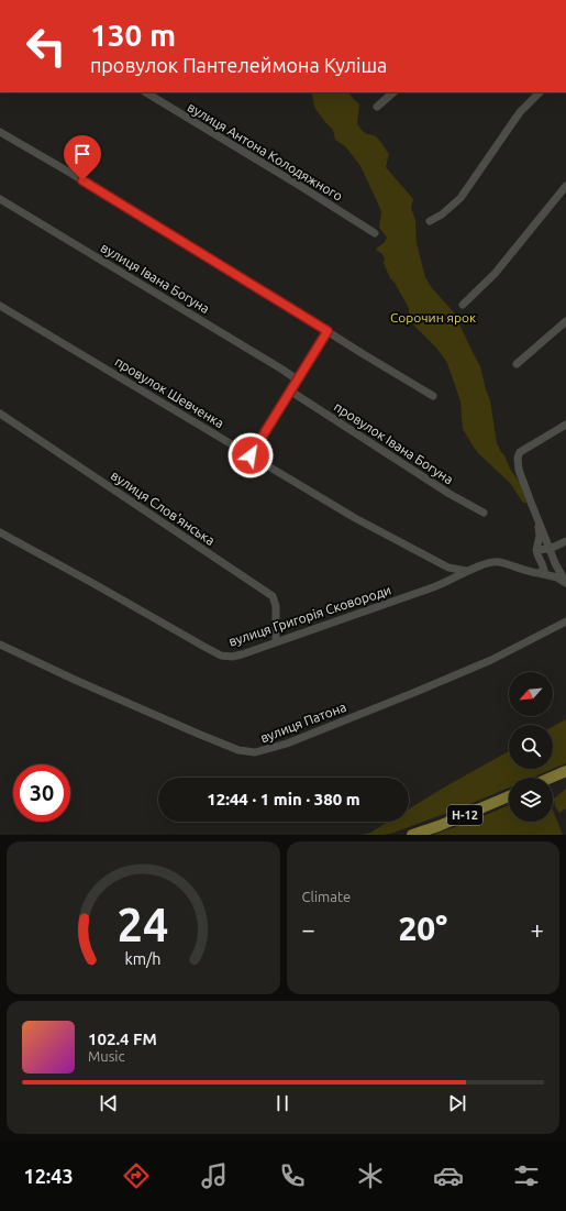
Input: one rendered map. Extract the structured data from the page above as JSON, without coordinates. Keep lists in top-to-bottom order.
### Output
{
  "streets": {
    "main road": ["Н-12"],
    "street": [
      "вулиця Антона Колодяжного",
      "вулиця Івана Богуна",
      "провулок Шевченка",
      "провулок Івана Богуна",
      "вулиця Слов'янська",
      "вулиця Григорія Сковороди",
      "вулиця Патона"
    ]
  },
  "crossings": [
    ["провулок Шевченка", "вулиця Григорія Сковороди"],
    ["вулиця Слов'янська", "вулиця Григорія Сковороди"]
  ],
  "parks": ["Сорочин ярок"],
  "north": "bottom left",
  "page": {
    "turn": ["130 m", "провулок Пантелеймона Куліша"],
    "limit": "30",
    "trip": "12:44 · 1 min · 380 m",
    "tile": "Climate",
    "heat": ["−", "20°", "+"],
    "song": ["102.4 FM", "Music"],
    "tabs": "12:43",
    "gauge": ["24", "km/h"]
  }
}
